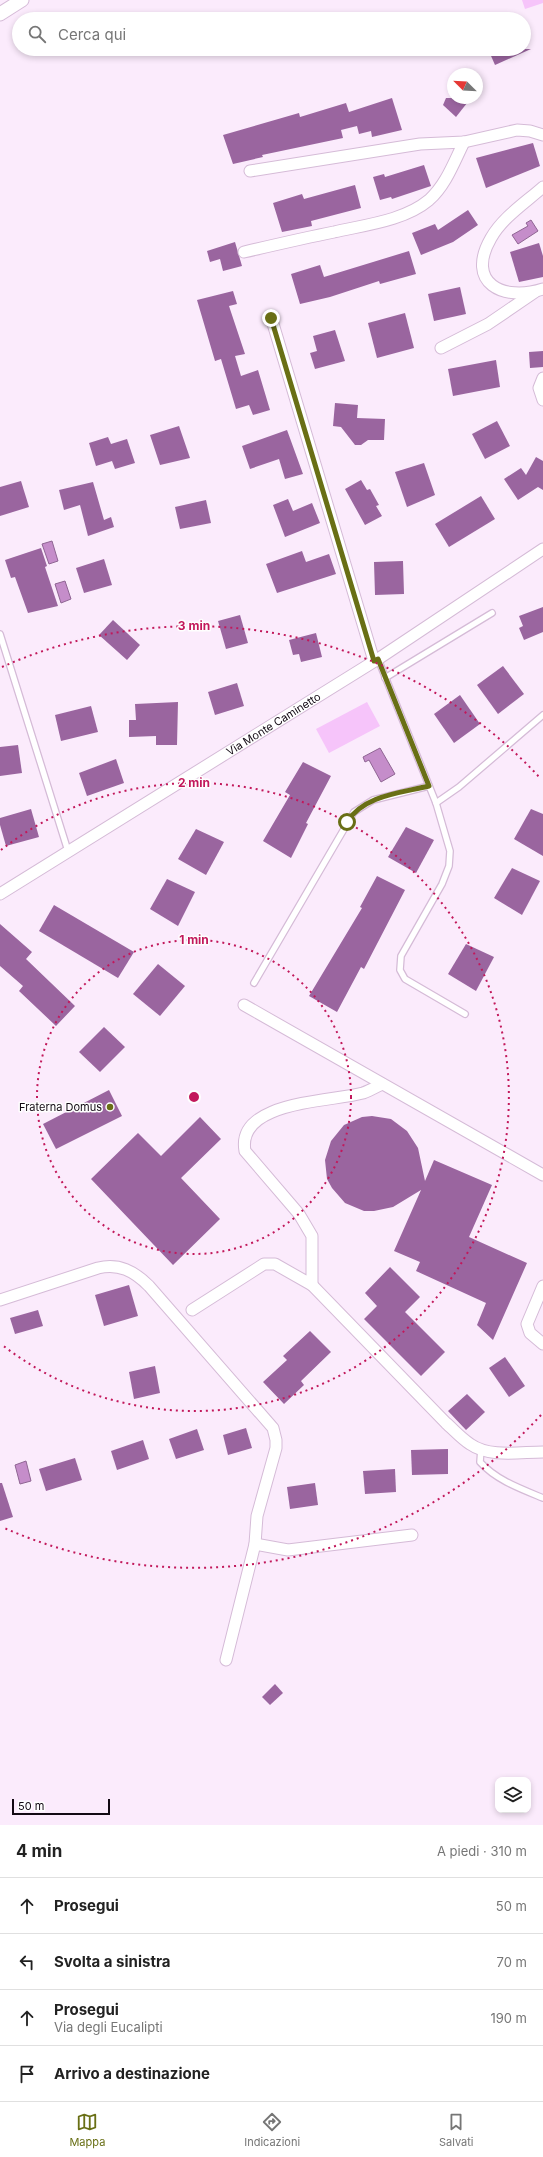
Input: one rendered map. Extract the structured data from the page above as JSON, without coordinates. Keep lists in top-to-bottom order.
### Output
{
  "streets": {
    "street": ["Via Monte Caminetto"]
  },
  "places": ["Fraterna Domus"],
  "scale_bar": "50 m",
  "north": "top left",
  "page": {
    "search": "Cerca qui",
    "scale": "50 m",
    "heading": ["4 min", "A piedi · 310 m"],
    "list": [
      ["Prosegui", "50 m"],
      ["Svolta a sinistra", "70 m"],
      ["Prosegui", "Via degli Eucalipti", "190 m"],
      "Arrivo a destinazione"
    ],
    "nav": ["Mappa", "Indicazioni", "Salvati"]
  },
  "rings": ["3 min", "2 min", "1 min"]
}
